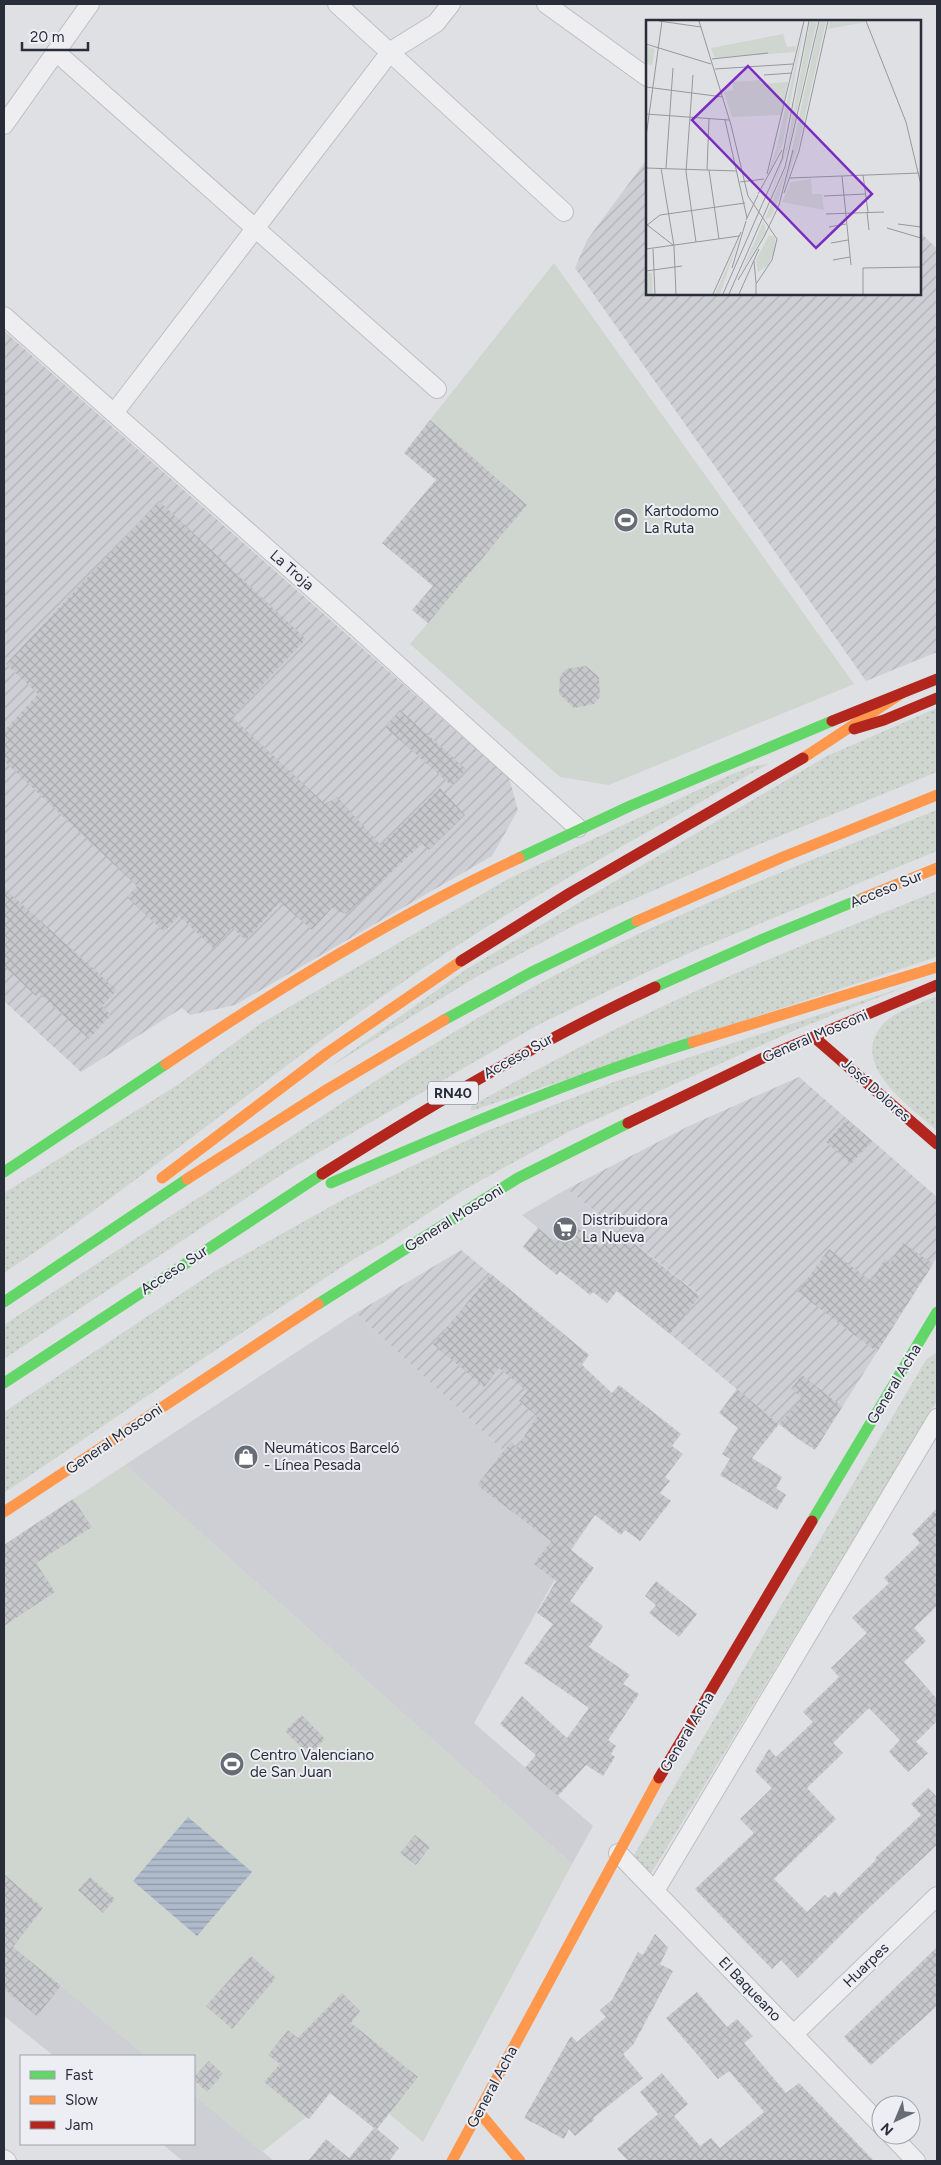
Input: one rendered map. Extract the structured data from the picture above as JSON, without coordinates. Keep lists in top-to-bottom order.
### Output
{
  "streets": {
    "main road": [
      "Acceso Sur",
      "General Mosconi",
      "José Dolores",
      "RN40",
      "General Acha"
    ],
    "street": ["La Troja", "Huarpes", "El Baqueano"]
  },
  "crossings": [
    ["General Mosconi", "José Dolores"],
    ["General Acha", "El Baqueano"],
    ["Huarpes", "El Baqueano"]
  ],
  "places": {
    "sports": ["Kartodomo La Ruta", "Centro Valenciano de San Juan"],
    "supermarket": ["Distribuidora La Nueva"],
    "shop": ["Neumáticos Barceló - Línea Pesada"]
  },
  "legend": ["Fast", "Slow", "Jam"],
  "scale_bar": "20 m",
  "north": "bottom left"
}
